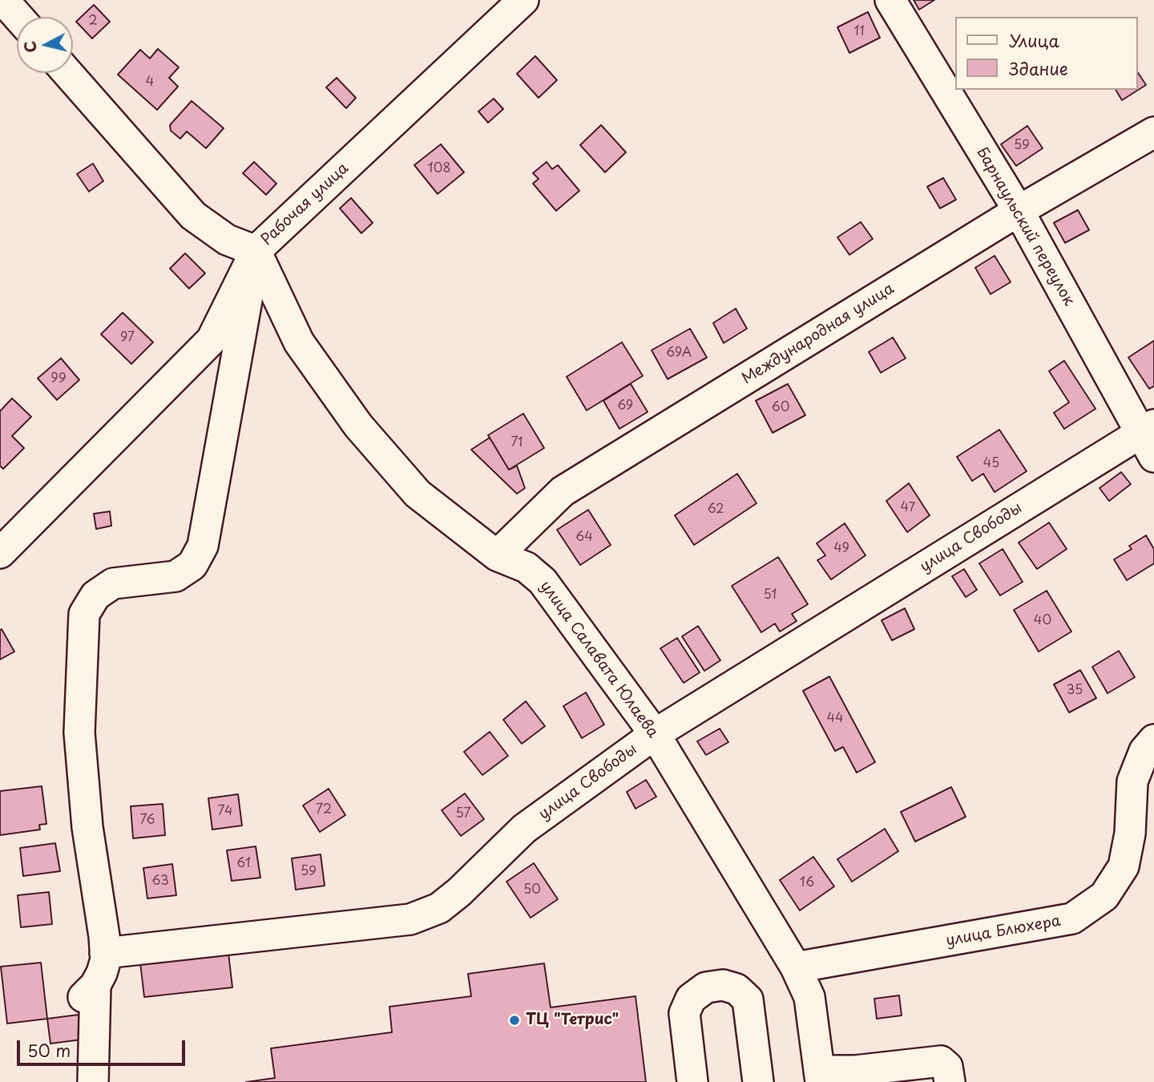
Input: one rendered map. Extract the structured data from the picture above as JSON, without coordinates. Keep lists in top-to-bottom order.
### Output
{
  "streets": {
    "street": [
      "Рабочая улица",
      "Барнаульский переулок",
      "Международная улица",
      "улица Свободы",
      "улица Салавата Юлаева",
      "улица Блюхера"
    ]
  },
  "crossings": [
    ["Рабочая улица", "улица Салавата Юлаева"],
    ["Барнаульский переулок", "Международная улица"],
    ["Барнаульский переулок", "улица Свободы"],
    ["Международная улица", "улица Салавата Юлаева"],
    ["улица Свободы", "улица Салавата Юлаева"],
    ["улица Салавата Юлаева", "улица Блюхера"]
  ],
  "places": ["ТЦ \"Тетрис\""],
  "house_numbers": [
    "2",
    "11",
    "4",
    "59",
    "108",
    "97",
    "69А",
    "99",
    "69",
    "60",
    "71",
    "45",
    "47",
    "62",
    "64",
    "49",
    "51",
    "40",
    "35",
    "44",
    "72",
    "74",
    "57",
    "76",
    "61",
    "59",
    "63",
    "16",
    "50"
  ],
  "legend": ["Улица", "Здание"],
  "scale_bar": "50 m",
  "north": "left"
}
